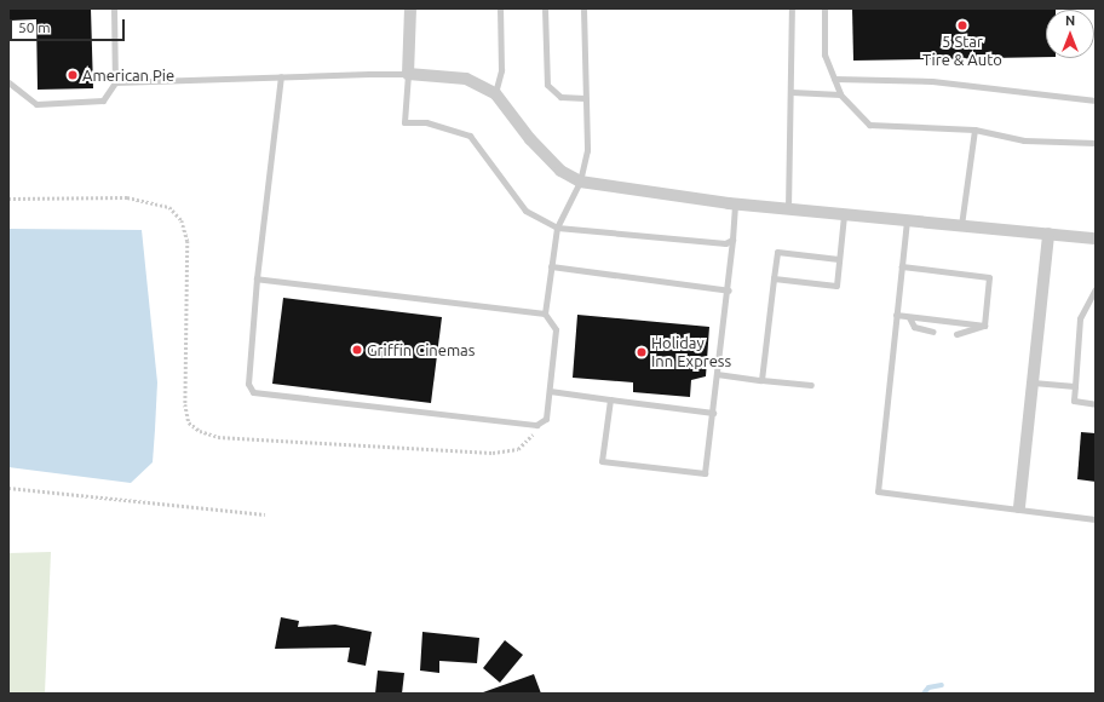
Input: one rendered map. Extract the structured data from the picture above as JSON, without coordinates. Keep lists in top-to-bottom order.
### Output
{
  "places": [
    "5 Star Tire & Auto",
    "American Pie",
    "Griffin Cinemas",
    "Holiday Inn Express"
  ],
  "scale_bar": "50 m",
  "north": "top"
}
